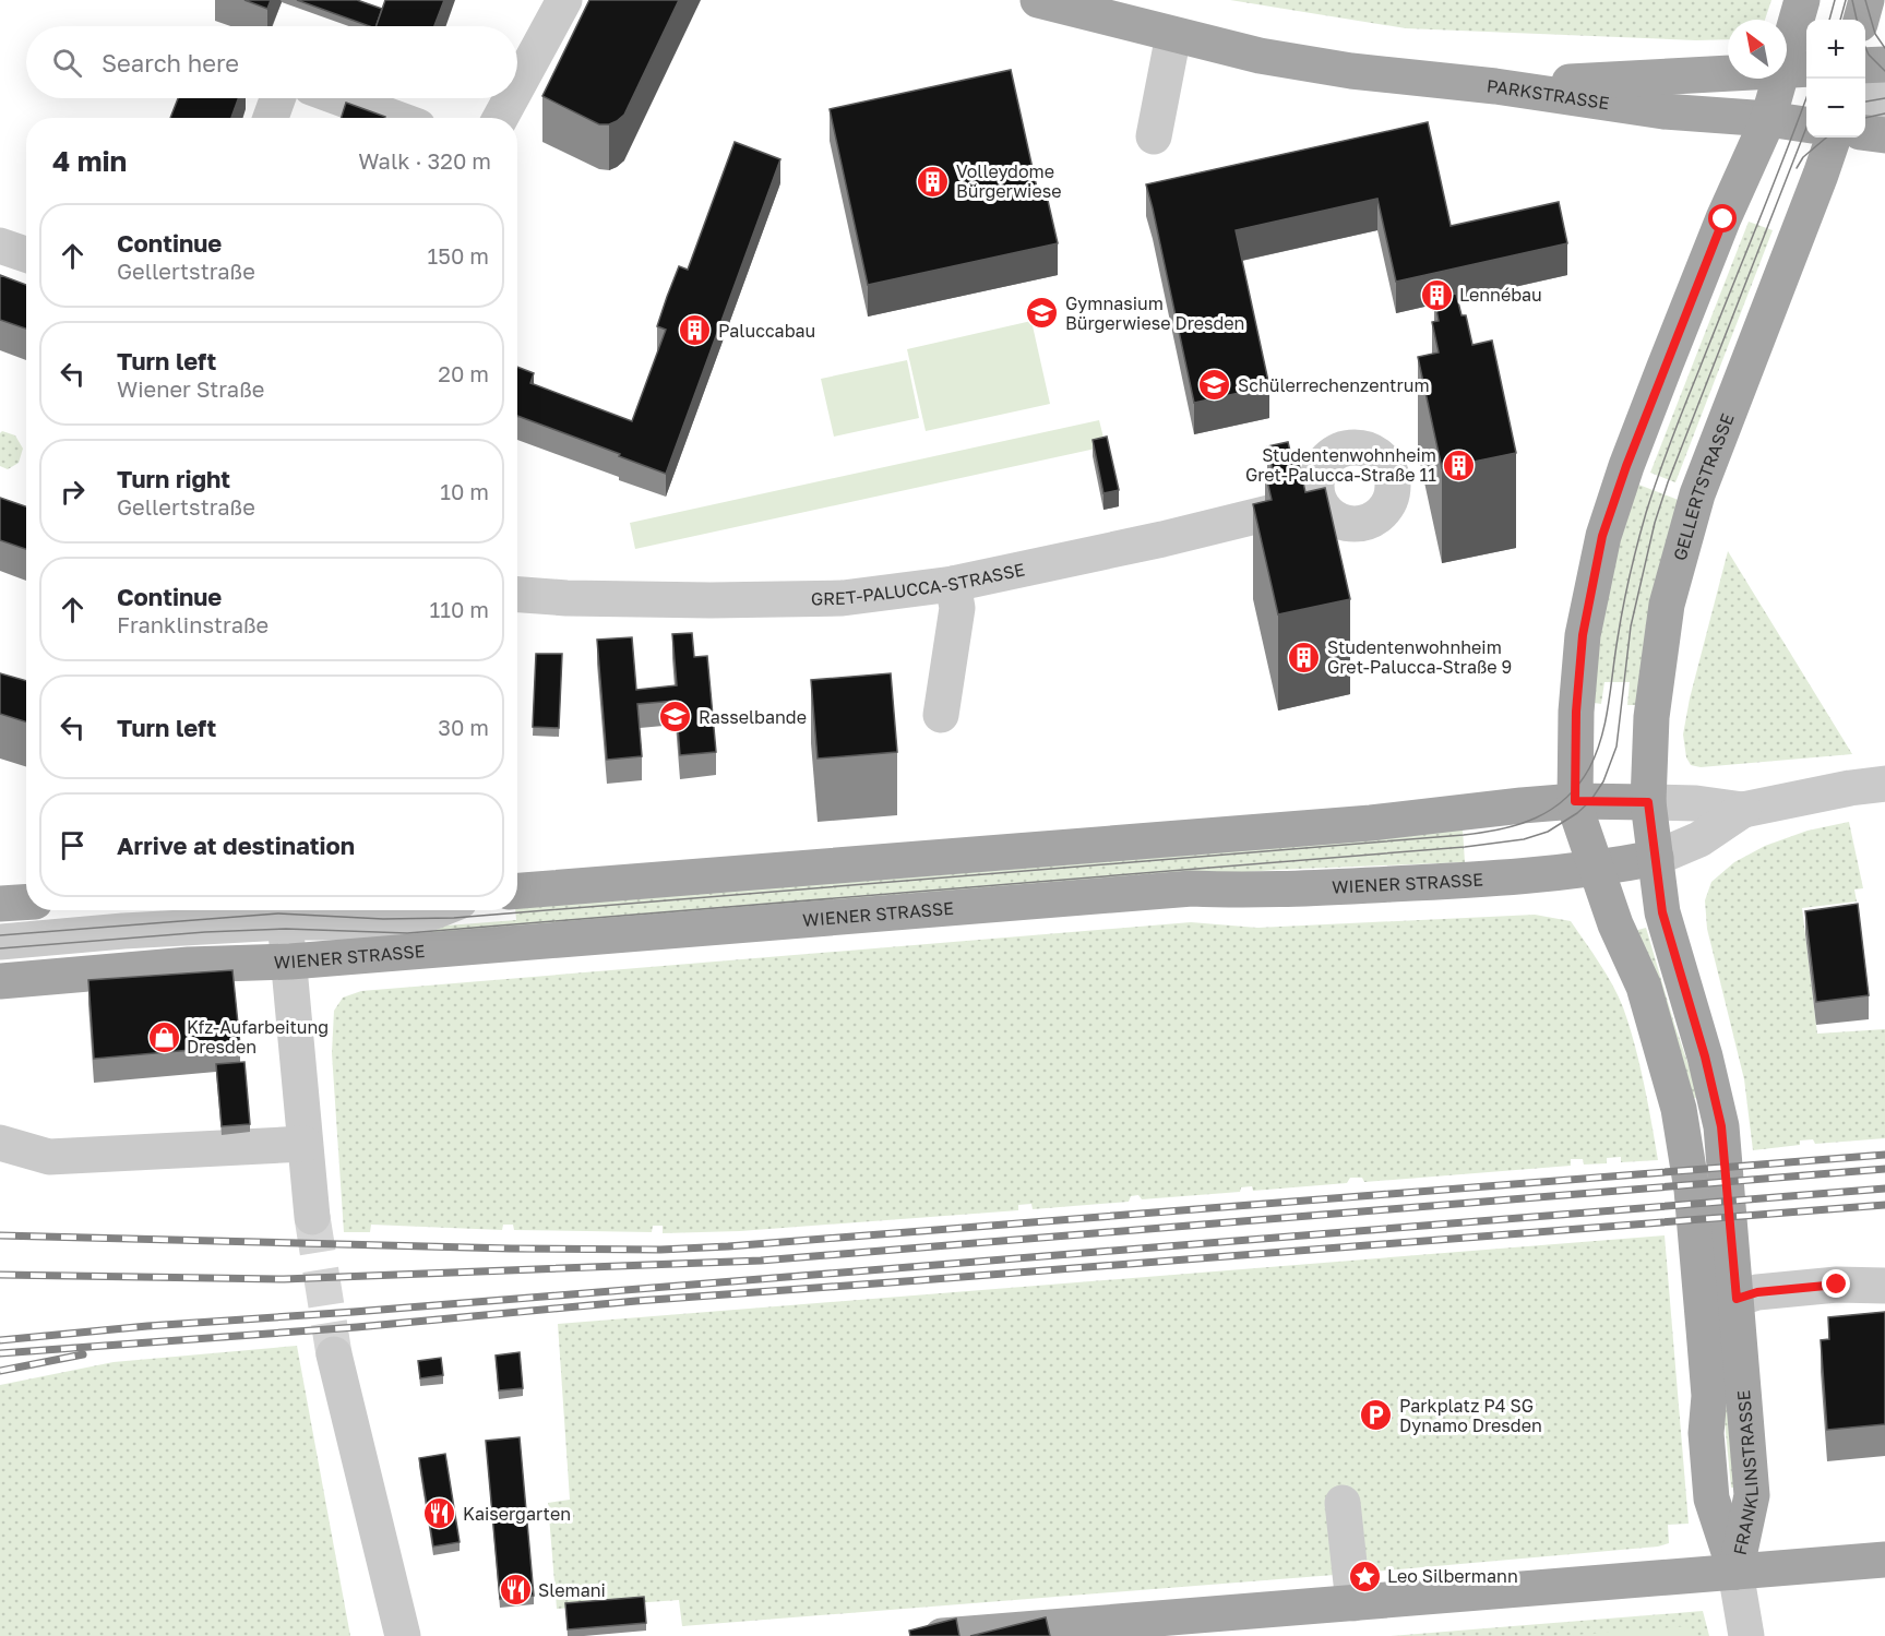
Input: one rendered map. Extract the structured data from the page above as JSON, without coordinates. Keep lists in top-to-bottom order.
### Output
{
  "streets": {
    "main road": [
      "PARKSTRASSE",
      "GELLERTSTRASSE",
      "WIENER STRASSE",
      "FRANKLINSTRASSE"
    ],
    "street": ["GRET-PALUCCA-STRASSE"]
  },
  "crossings": [
    ["GELLERTSTRASSE", "WIENER STRASSE"],
    ["GELLERTSTRASSE", "FRANKLINSTRASSE"],
    ["WIENER STRASSE", "FRANKLINSTRASSE"]
  ],
  "places": {
    "building": [
      "Volleydome Bürgerwiese",
      "Lennébau",
      "Paluccabau",
      "Studentenwohnheim Gret-Palucca-Straße 11",
      "Studentenwohnheim Gret-Palucca-Straße 9"
    ],
    "school or university": ["Gymnasium Bürgerwiese Dresden", "Schülerrechenzentrum", "Rasselbande"],
    "shop": ["Kfz-Aufarbeitung Dresden"],
    "parking": ["Parkplatz P4 SG Dynamo Dresden"],
    "restaurant": ["Kaisergarten", "Slemani"],
    "place": ["Leo Silbermann"]
  },
  "north": "top left",
  "page": {
    "map_buttons": ["+", "−"],
    "search": "Search here",
    "heading": ["4 min", "Walk · 320 m"],
    "list": [
      ["Continue", "Gellertstraße", "150 m"],
      ["Turn left", "Wiener Straße", "20 m"],
      ["Turn right", "Gellertstraße", "10 m"],
      ["Continue", "Franklinstraße", "110 m"],
      ["Turn left", "30 m"],
      "Arrive at destination"
    ]
  }
}
